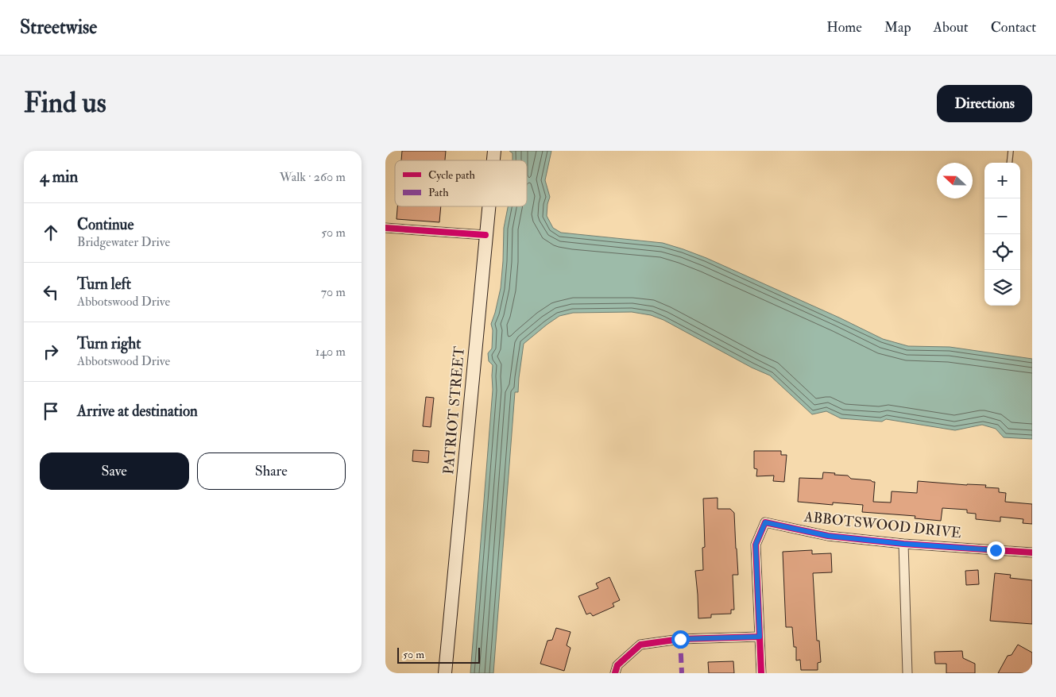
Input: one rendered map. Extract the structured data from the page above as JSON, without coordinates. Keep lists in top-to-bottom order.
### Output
{
  "streets": {
    "main road": ["PATRIOT STREET"],
    "street": ["ABBOTSWOOD DRIVE"]
  },
  "legend": ["Cycle path", "Path"],
  "scale_bar": "50 m",
  "north": "left",
  "page": {
    "header": "Streetwise",
    "nav": [
      "Home",
      "Map",
      "About",
      "Contact"
    ],
    "buttons": [
      "Directions",
      ["Save", "Share"]
    ],
    "title": "Find us",
    "heading": ["4 min", "Walk · 260 m"],
    "map_buttons": ["+", "−"],
    "list": [
      ["Continue", "Bridgewater Drive", "50 m"],
      ["Turn left", "Abbotswood Drive", "70 m"],
      ["Turn right", "Abbotswood Drive", "140 m"],
      "Arrive at destination"
    ],
    "scale": "50 m"
  }
}
